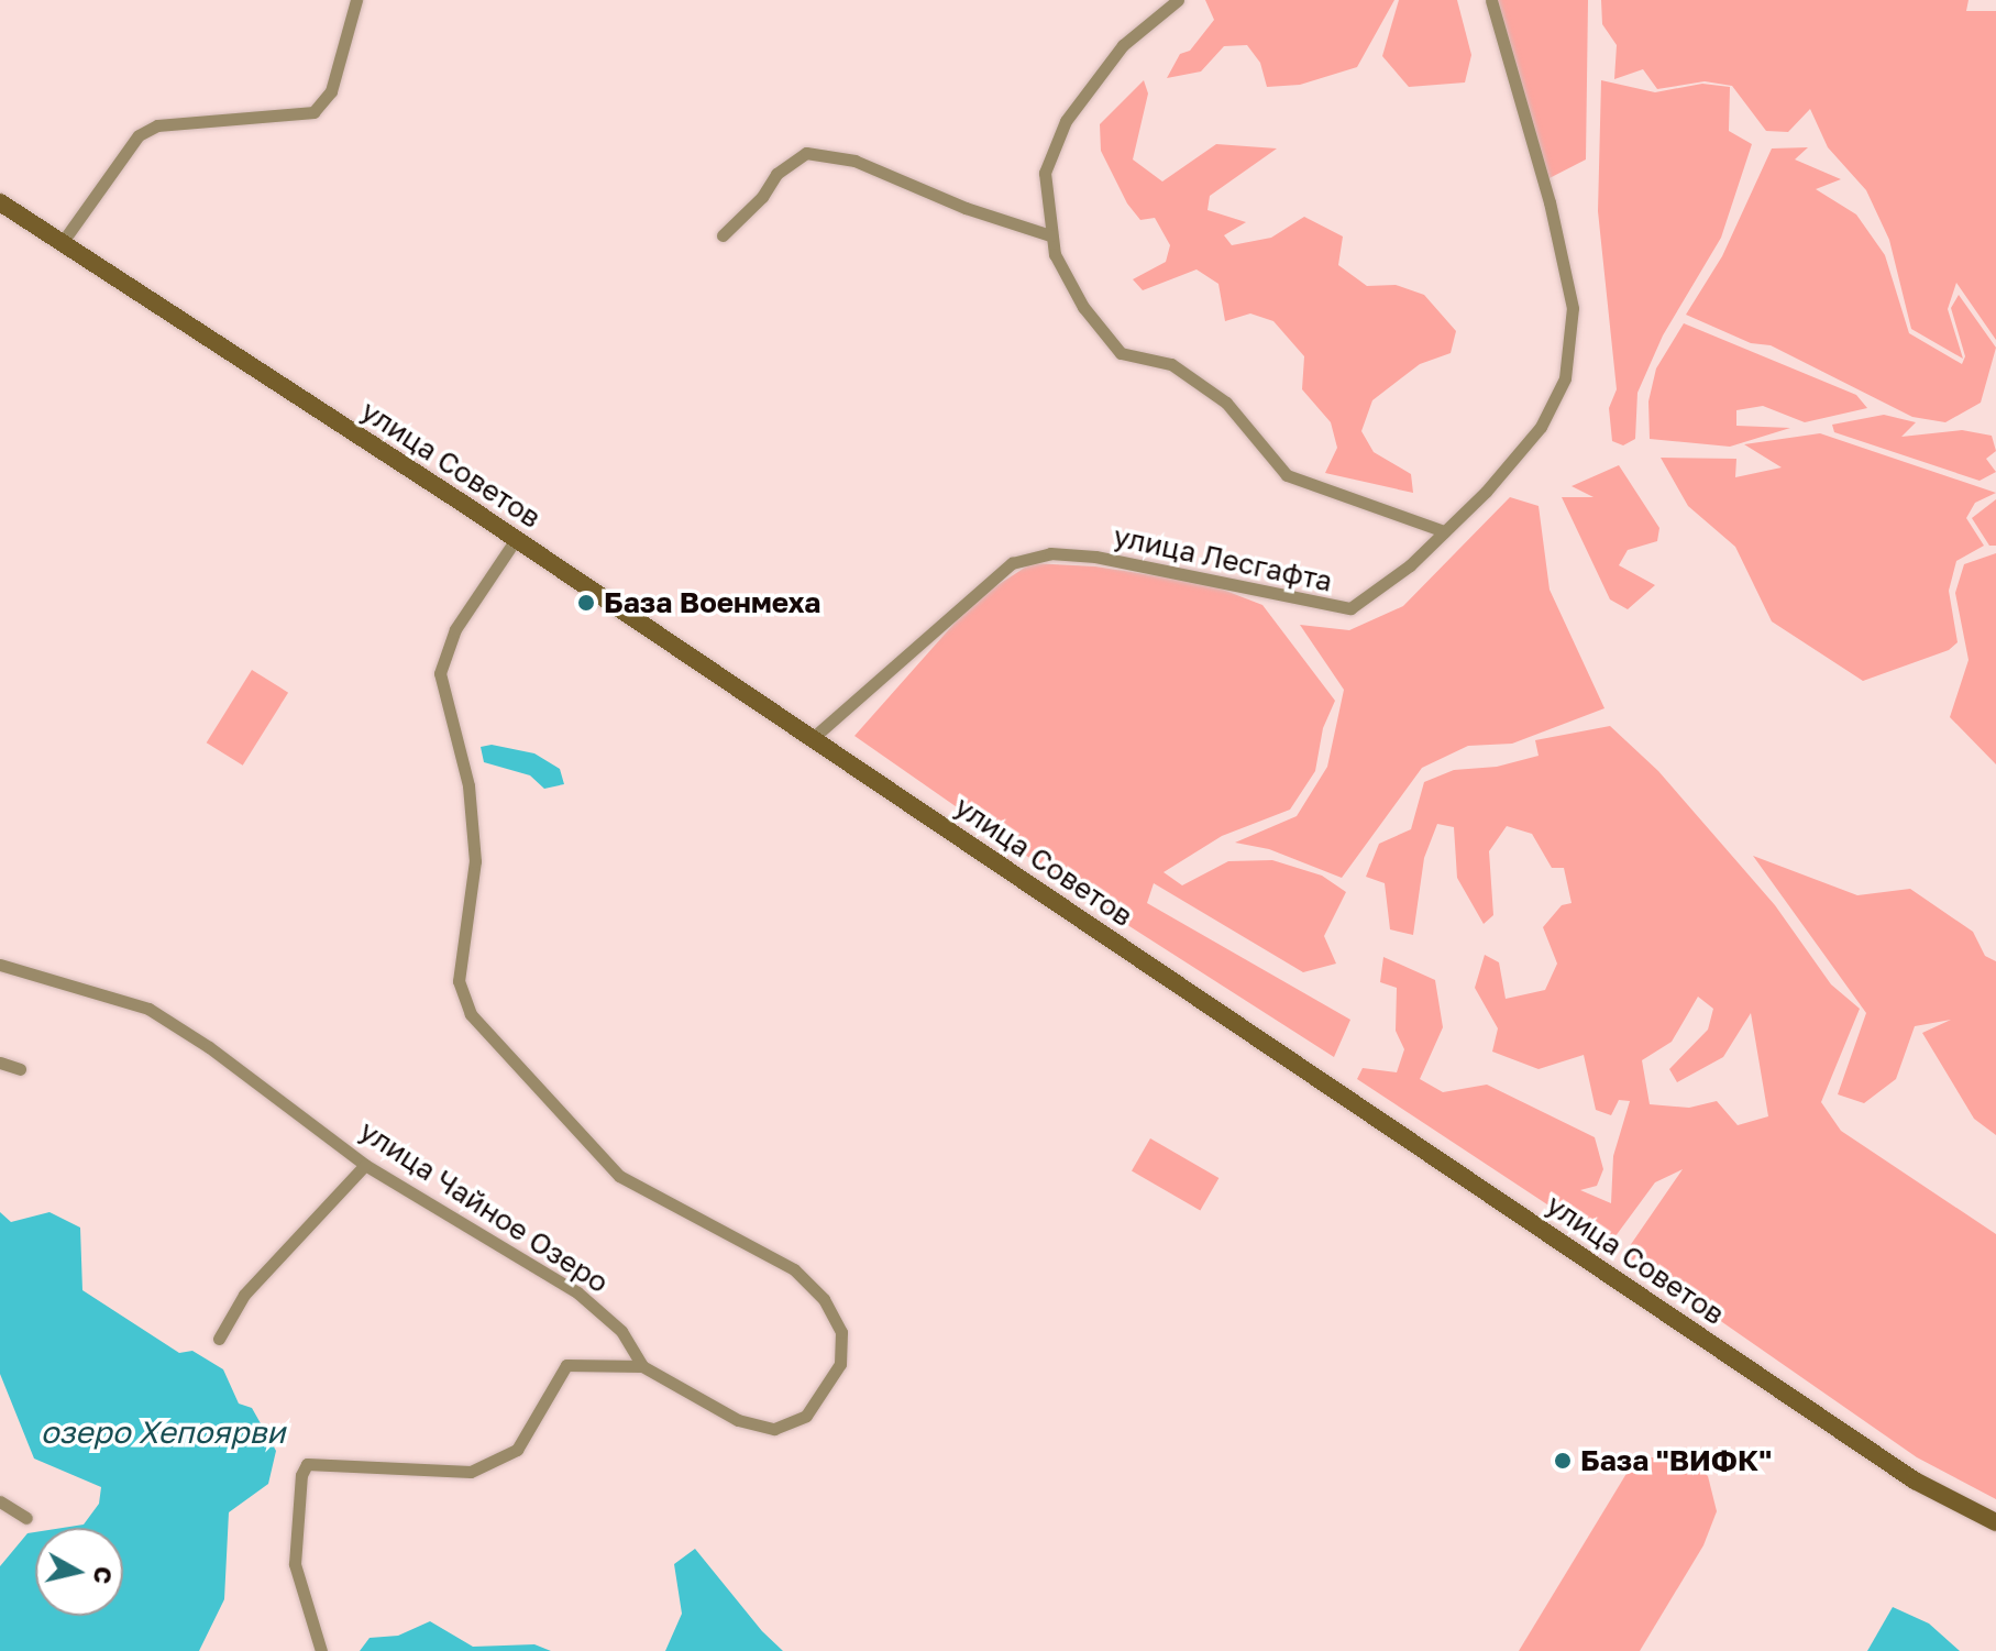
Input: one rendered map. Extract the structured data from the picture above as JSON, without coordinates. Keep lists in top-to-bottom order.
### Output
{
  "streets": {
    "main road": ["улица Советов"],
    "street": ["улица Лесгафта", "улица Чайное Озеро"]
  },
  "crossings": [
    ["улица Советов", "улица Лесгафта"]
  ],
  "water": ["озеро Хепоярви"],
  "places": ["База Военмеха", "База \"ВИФК\""],
  "north": "right"
}
